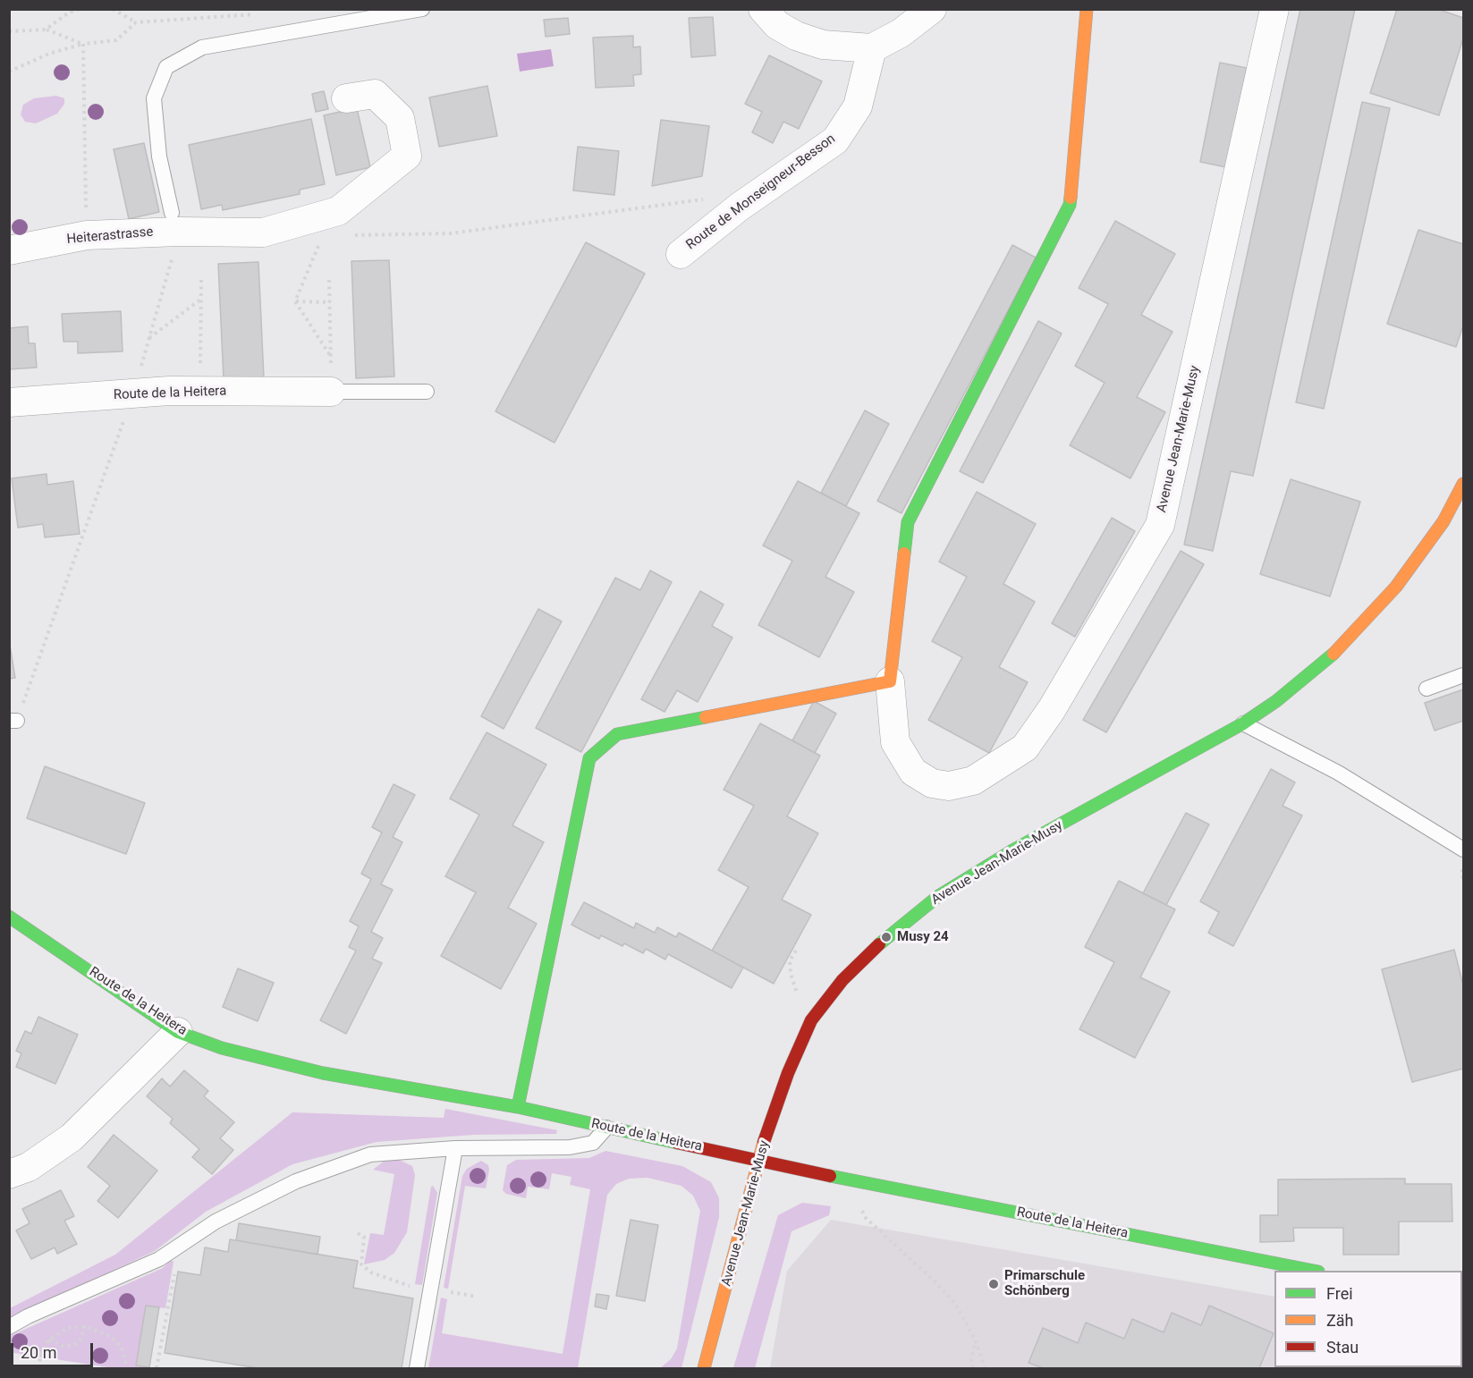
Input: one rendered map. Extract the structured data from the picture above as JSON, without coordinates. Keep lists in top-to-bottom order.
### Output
{
  "streets": {
    "street": [
      "Route de Monseigneur-Besson",
      "Heiterastrasse",
      "Route de la Heitera",
      "Avenue Jean-Marie-Musy"
    ]
  },
  "crossings": [
    ["Route de la Heitera", "Avenue Jean-Marie-Musy"]
  ],
  "places": ["Musy 24", "Primarschule Schönberg"],
  "legend": ["Frei", "Zäh", "Stau"],
  "scale_bar": "20 m"
}
